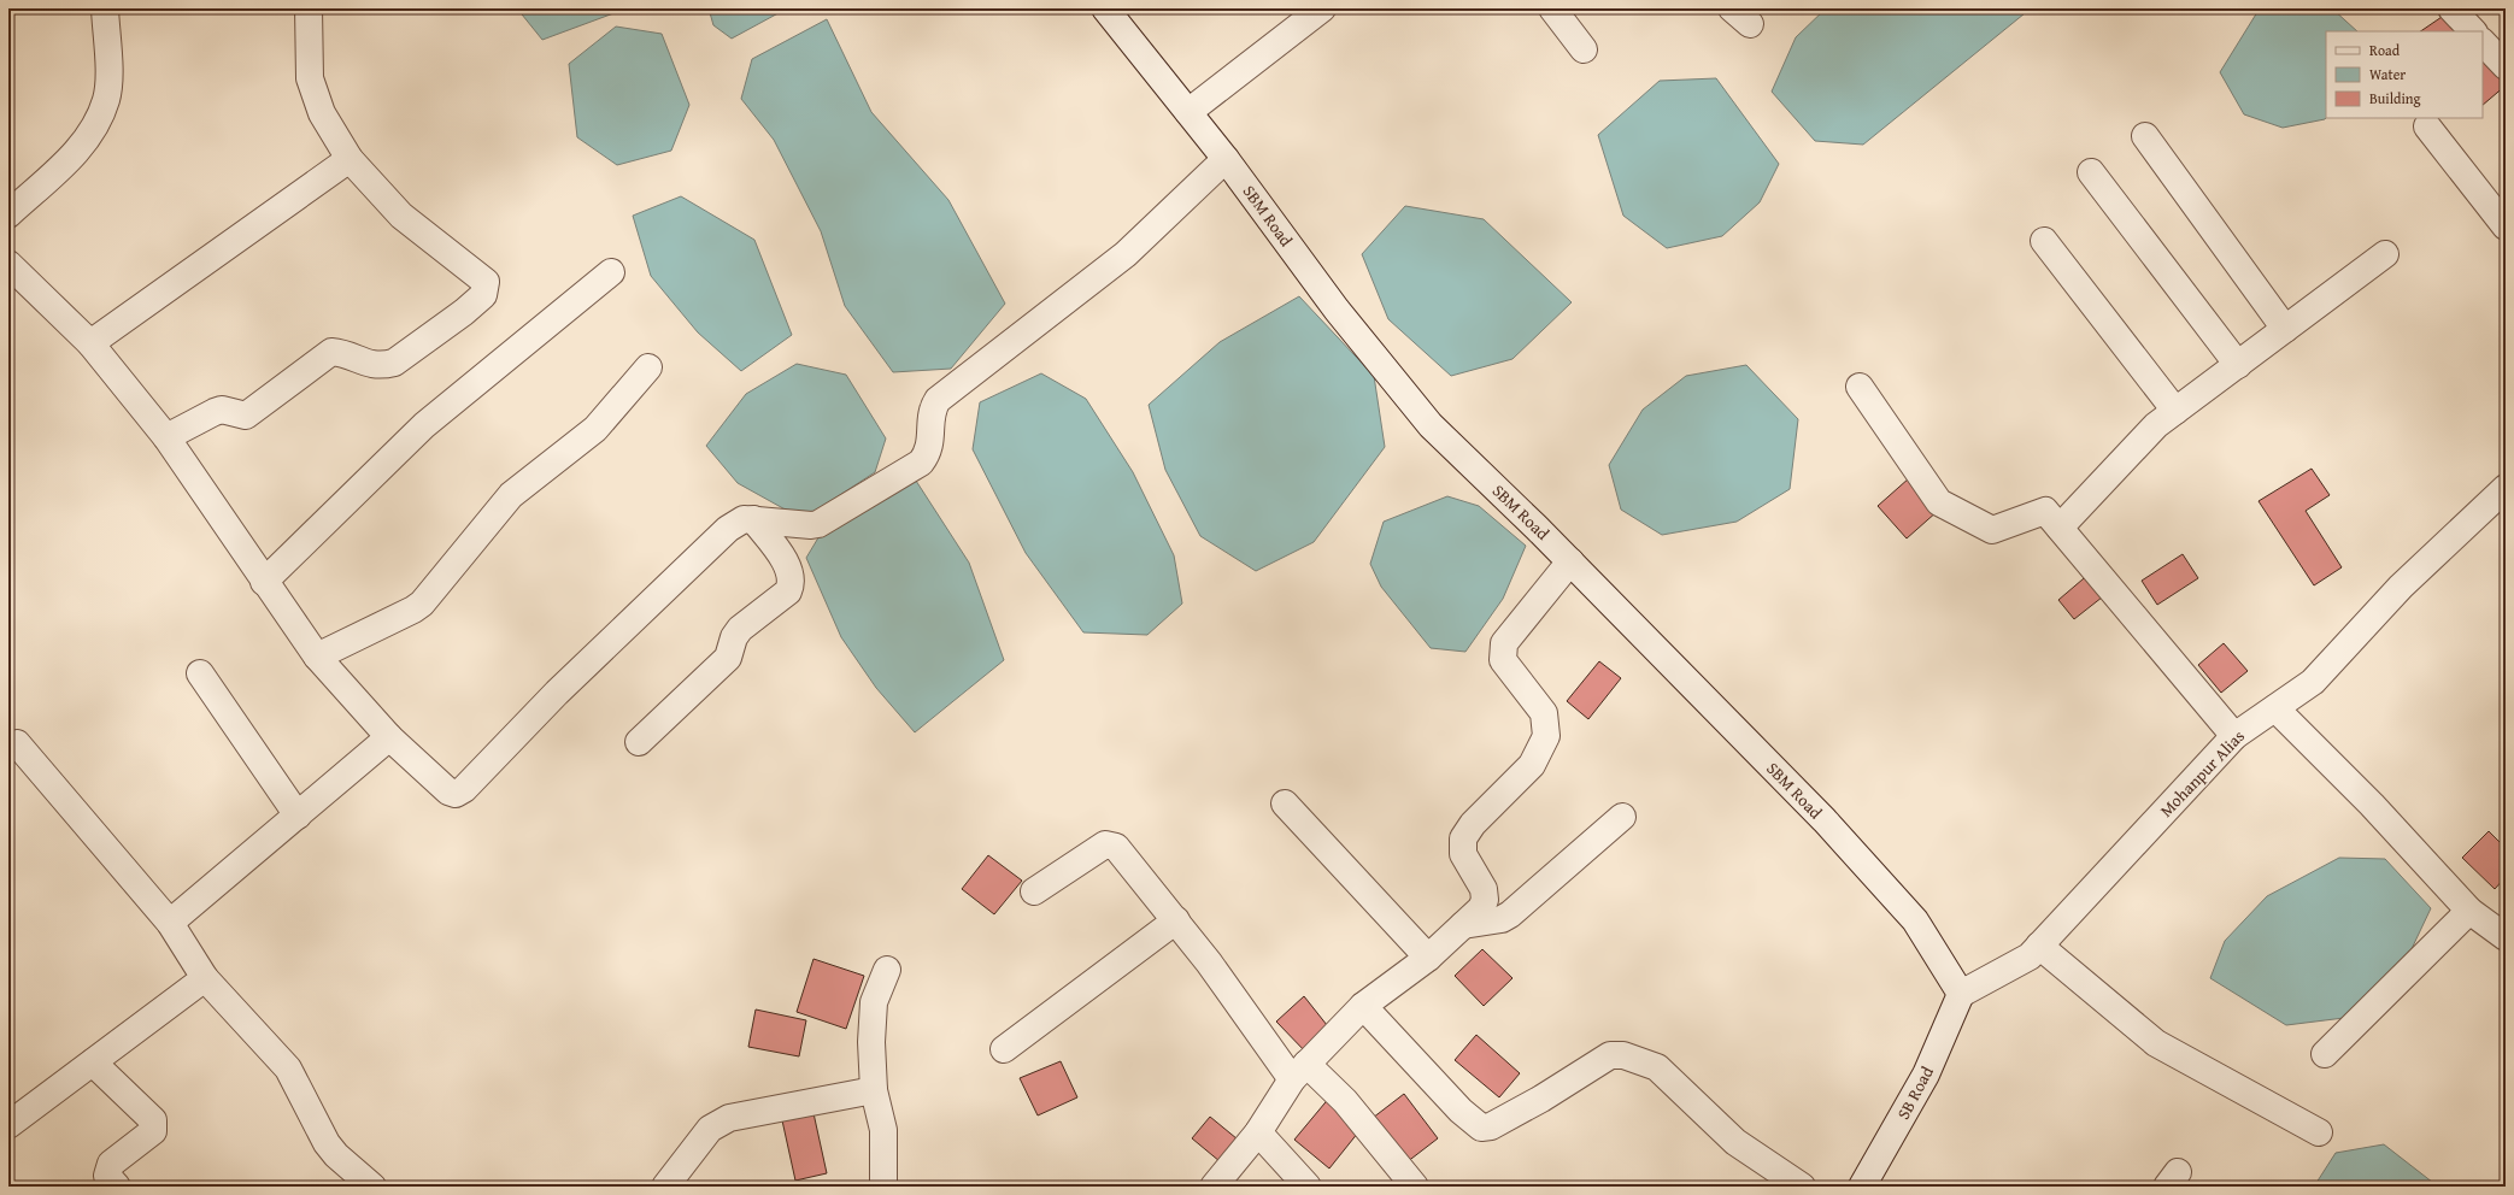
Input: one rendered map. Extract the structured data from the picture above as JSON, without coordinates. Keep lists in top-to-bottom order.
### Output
{
  "streets": {
    "street": ["SBM Road", "Mohanpur Alias", "SB Road"]
  },
  "crossings": [
    ["SBM Road", "Mohanpur Alias"],
    ["SBM Road", "SB Road"],
    ["Mohanpur Alias", "SB Road"]
  ],
  "legend": ["Road", "Water", "Building"]
}
